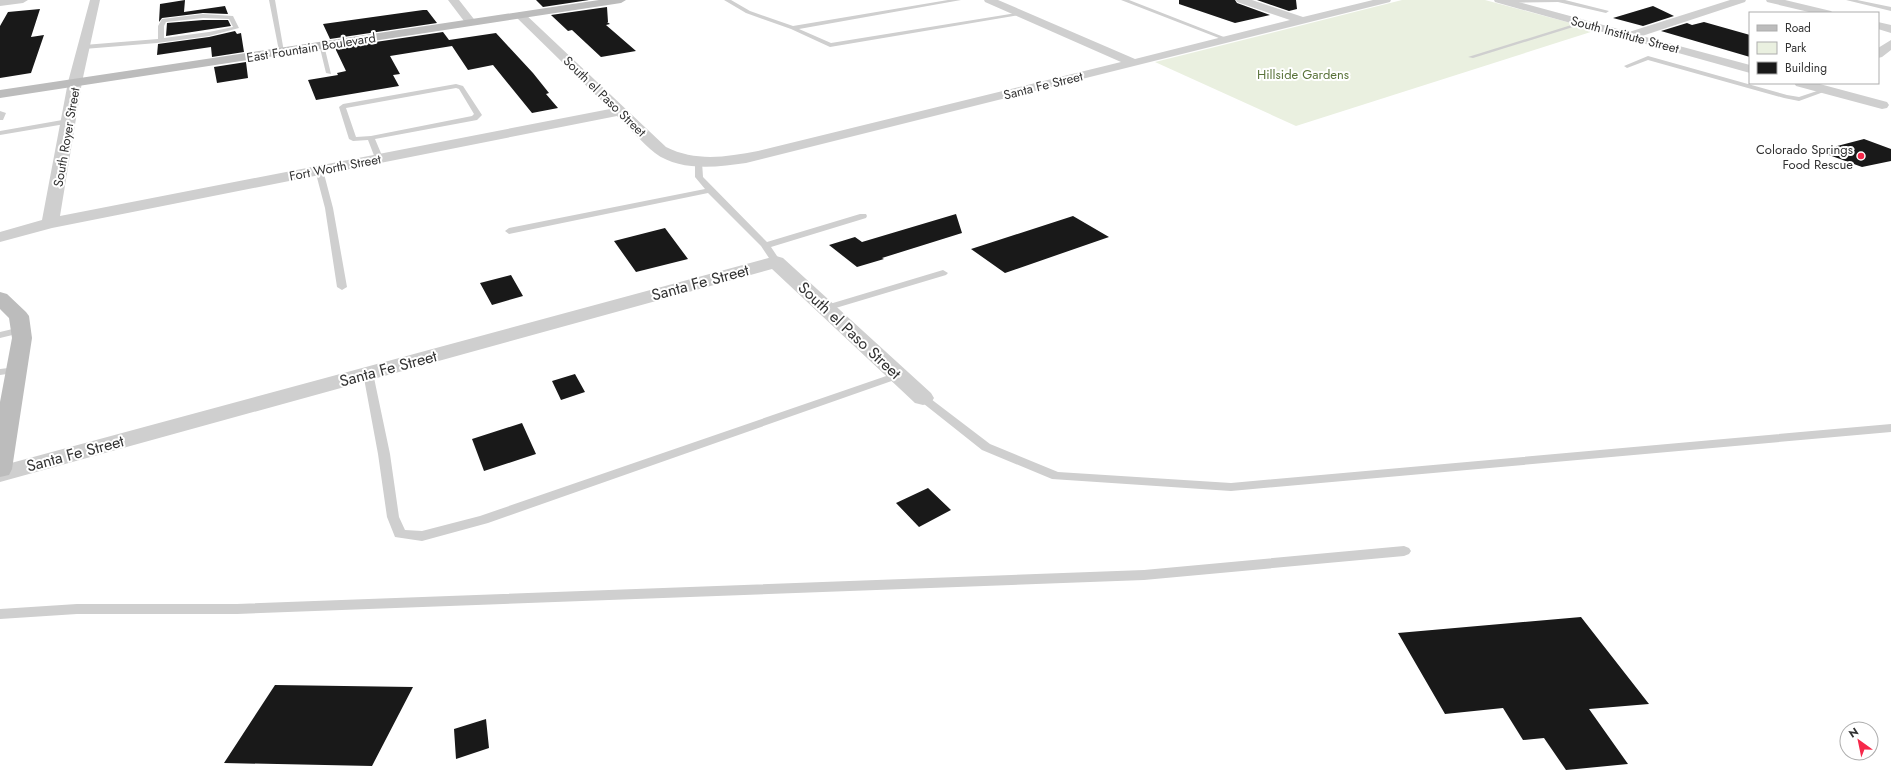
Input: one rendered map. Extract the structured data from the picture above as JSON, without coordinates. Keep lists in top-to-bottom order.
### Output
{
  "streets": {
    "main road": ["East Fountain Boulevard"],
    "street": [
      "South Institute Street",
      "Santa Fe Street",
      "South el Paso Street",
      "South Royer Street",
      "Fort Worth Street"
    ]
  },
  "crossings": [
    ["East Fountain Boulevard", "South el Paso Street"],
    ["East Fountain Boulevard", "South Royer Street"],
    ["Santa Fe Street", "South el Paso Street"],
    ["South el Paso Street", "Fort Worth Street"],
    ["South Royer Street", "Fort Worth Street"]
  ],
  "parks": ["Hillside Gardens"],
  "places": ["Colorado Springs Food Rescue"],
  "legend": ["Road", "Park", "Building"],
  "north": "top left"
}
